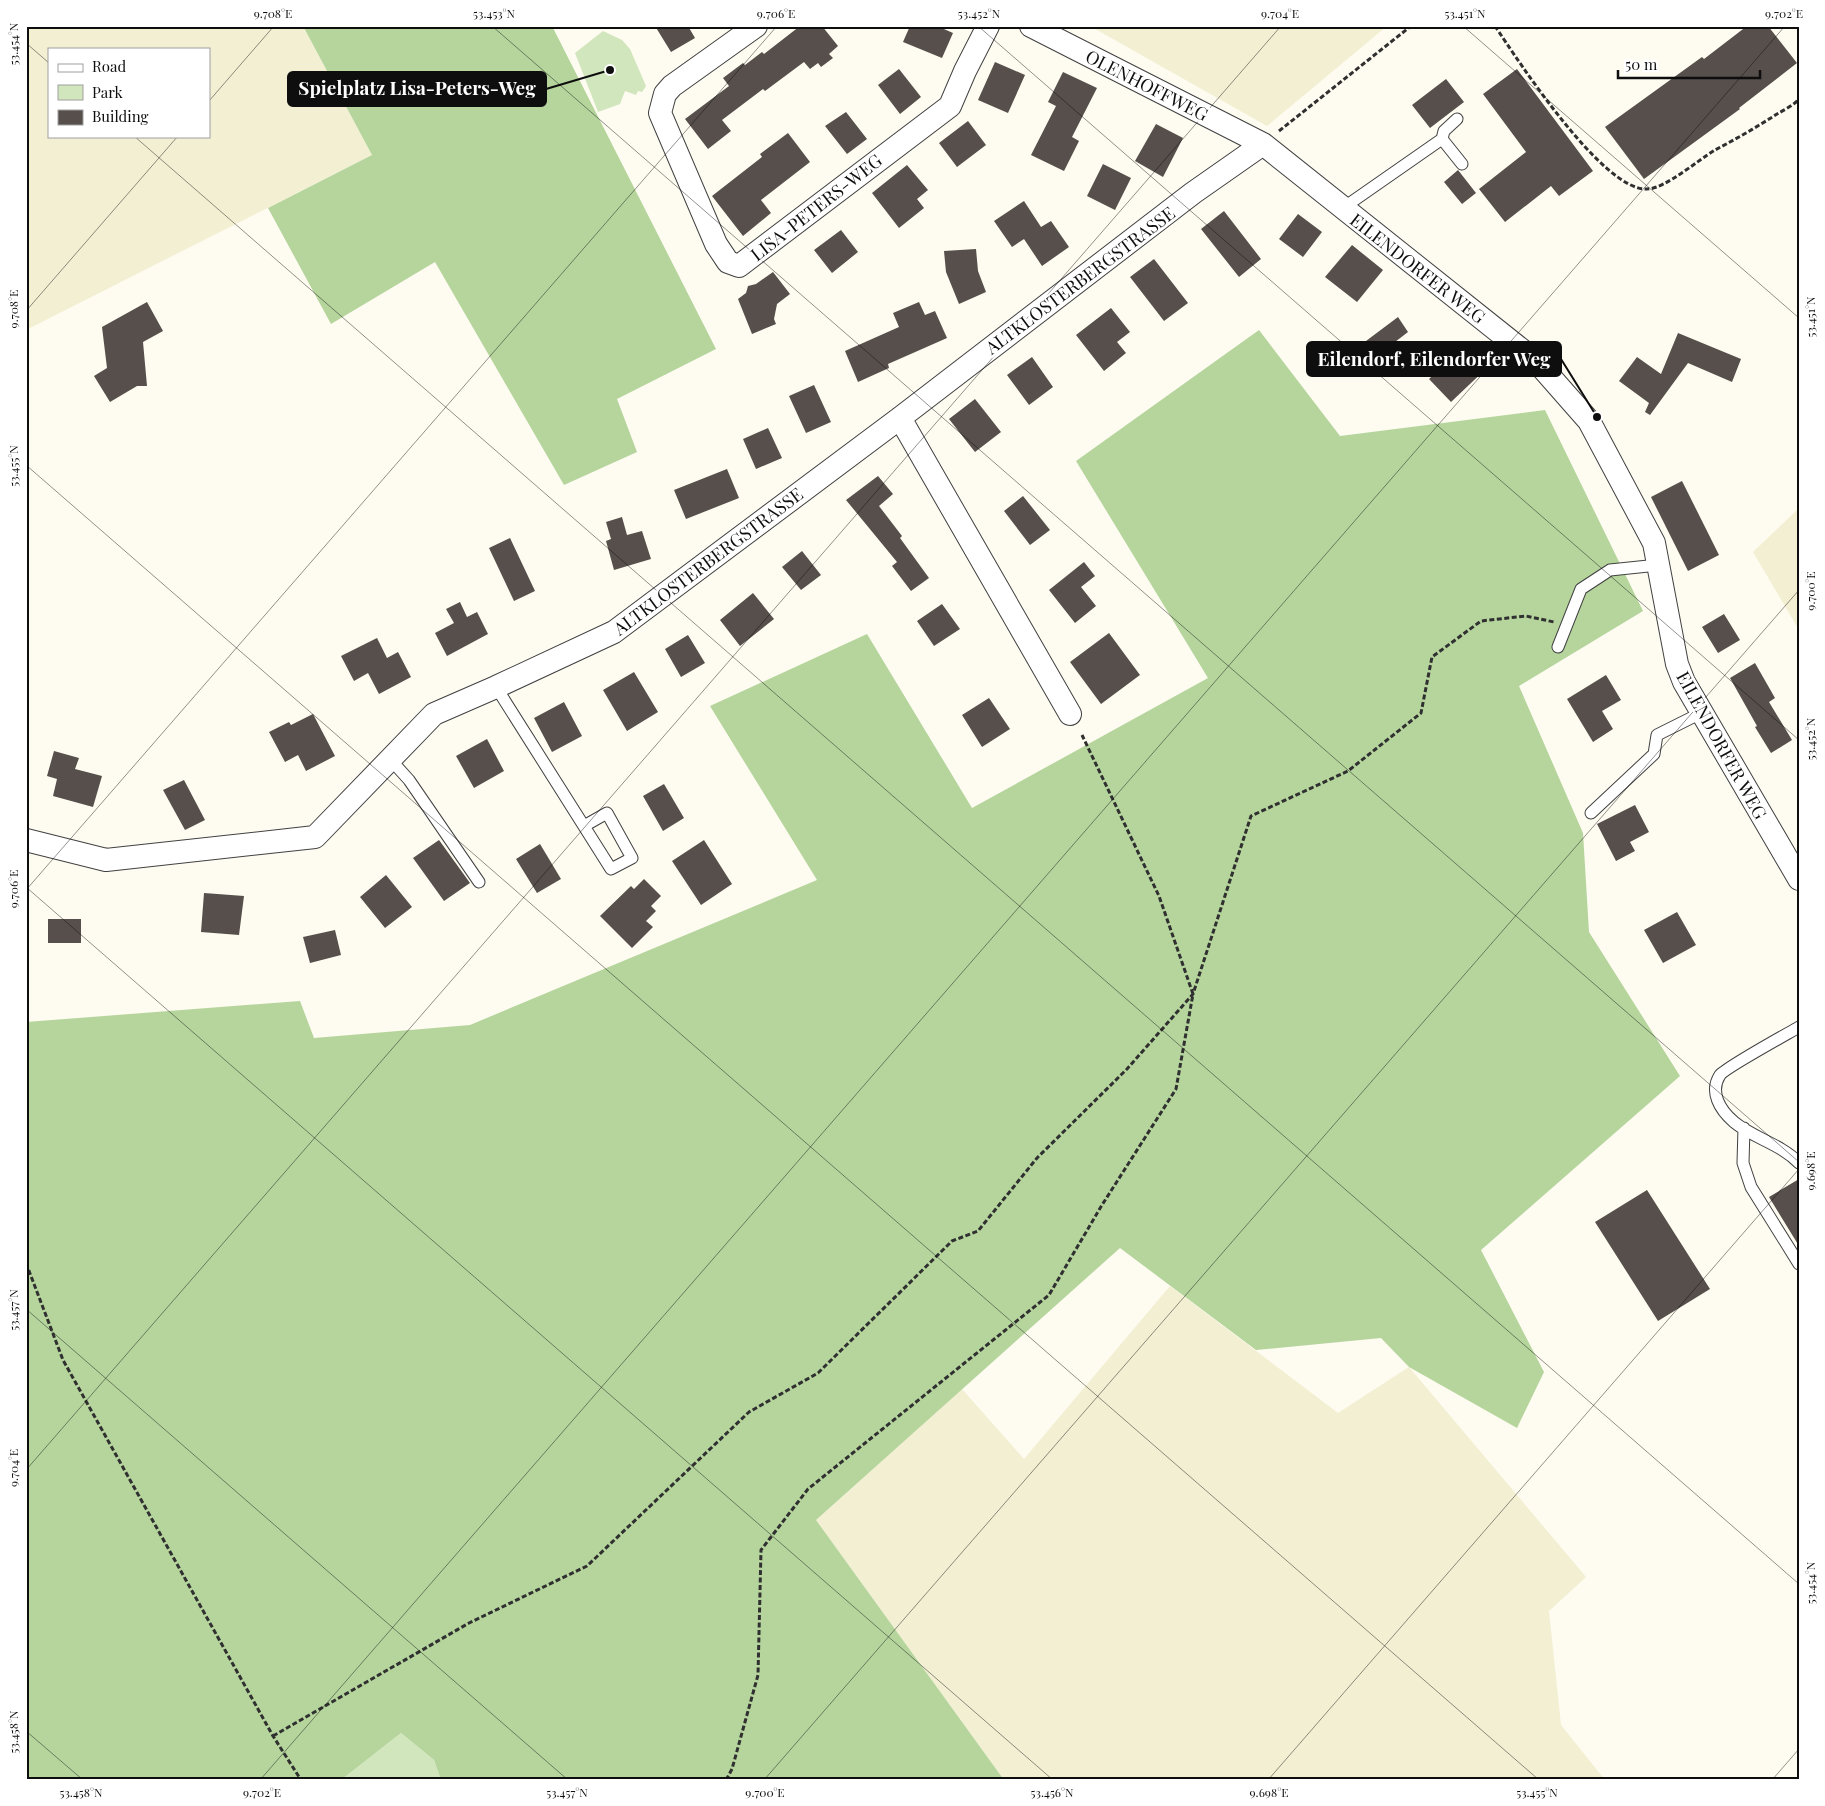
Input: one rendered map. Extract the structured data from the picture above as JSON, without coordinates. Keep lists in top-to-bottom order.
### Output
{
  "streets": {
    "street": [
      "OLENHOFFWEG",
      "LISA-PETERS-WEG",
      "EILENDORFER WEG",
      "ALTKLOSTERBERGSTRASSE"
    ]
  },
  "crossings": [
    ["OLENHOFFWEG", "EILENDORFER WEG"],
    ["OLENHOFFWEG", "ALTKLOSTERBERGSTRASSE"],
    ["EILENDORFER WEG", "ALTKLOSTERBERGSTRASSE"]
  ],
  "places": ["Spielplatz Lisa-Peters-Weg", "Eilendorf, Eilendorfer Weg"],
  "legend": ["Road", "Park", "Building"],
  "scale_bar": "50 m",
  "coordinates": [
    "9.708°E",
    "53.453°N",
    "9.706°E",
    "53.452°N",
    "9.704°E",
    "53.451°N",
    "9.702°E",
    "53.454°N",
    "53.455°N",
    "9.700°E",
    "9.698°E",
    "53.457°N",
    "53.458°N",
    "53.456°N"
  ]
}
